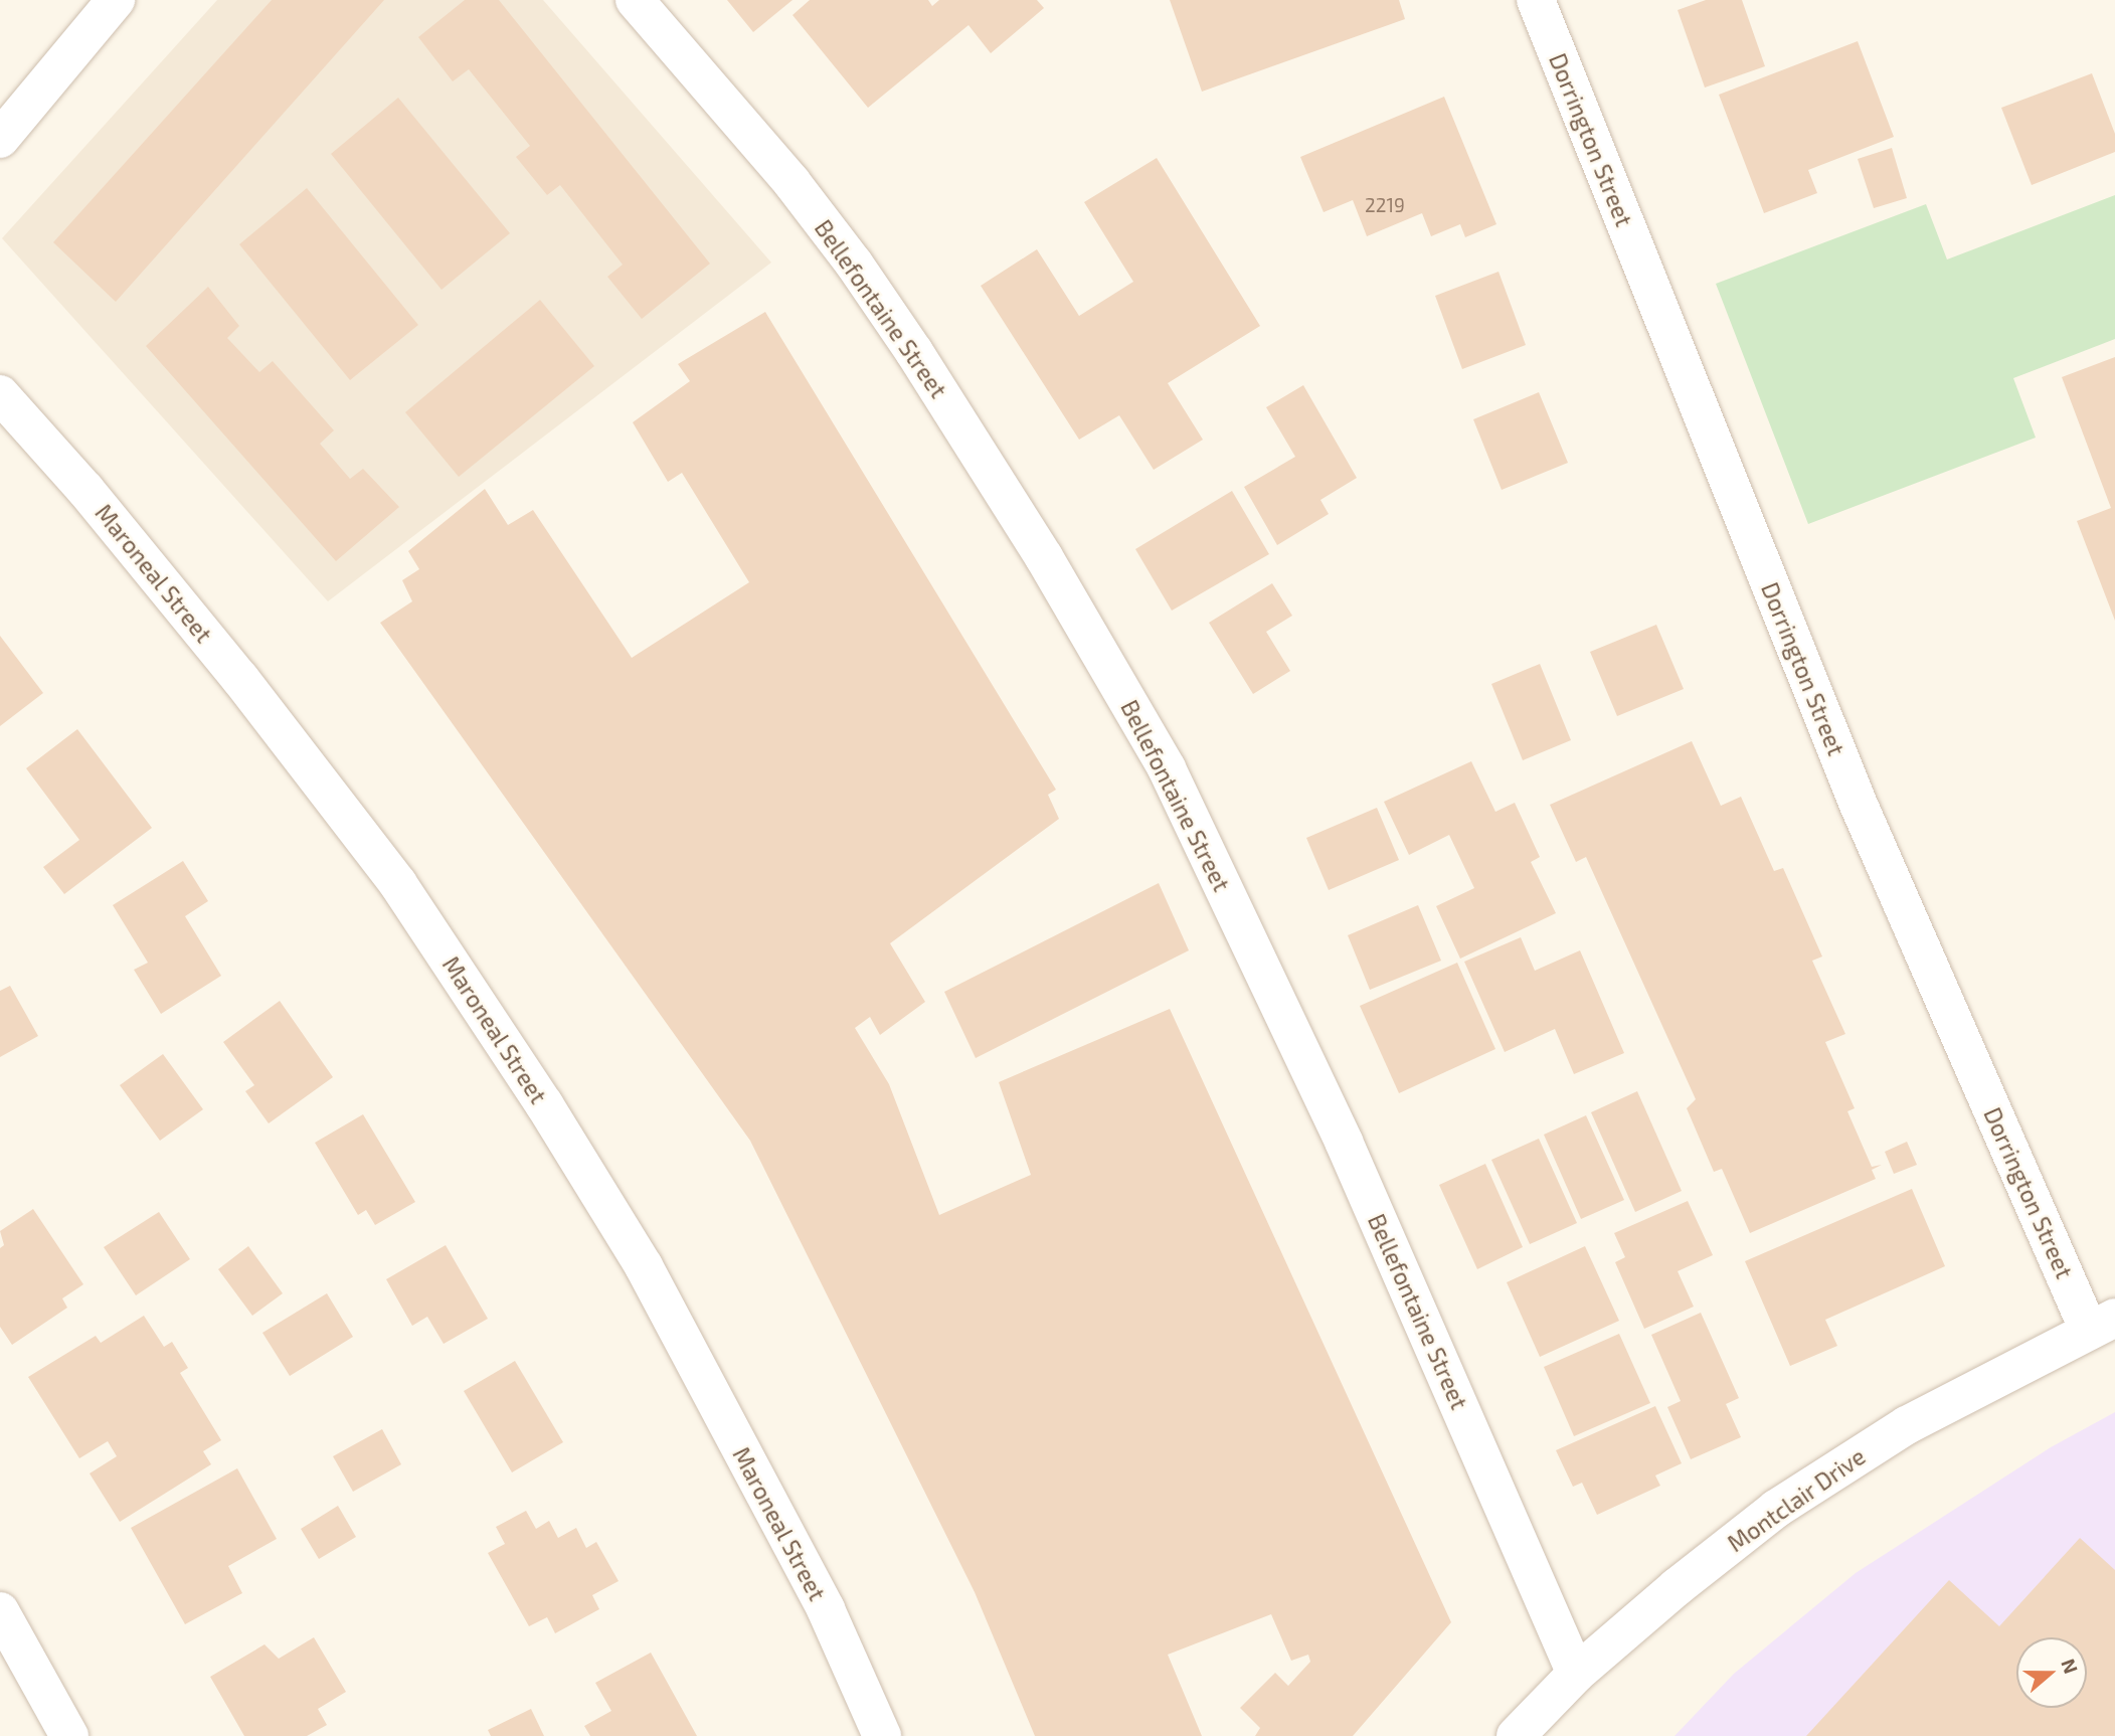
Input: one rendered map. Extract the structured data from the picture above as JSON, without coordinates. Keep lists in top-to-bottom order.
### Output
{
  "streets": {
    "street": [
      "Dorrington Street",
      "Bellefontaine Street",
      "Maroneal Street",
      "Montclair Drive"
    ]
  },
  "crossings": [
    ["Dorrington Street", "Montclair Drive"],
    ["Bellefontaine Street", "Montclair Drive"]
  ],
  "house_numbers": ["2219"],
  "north": "right"
}
